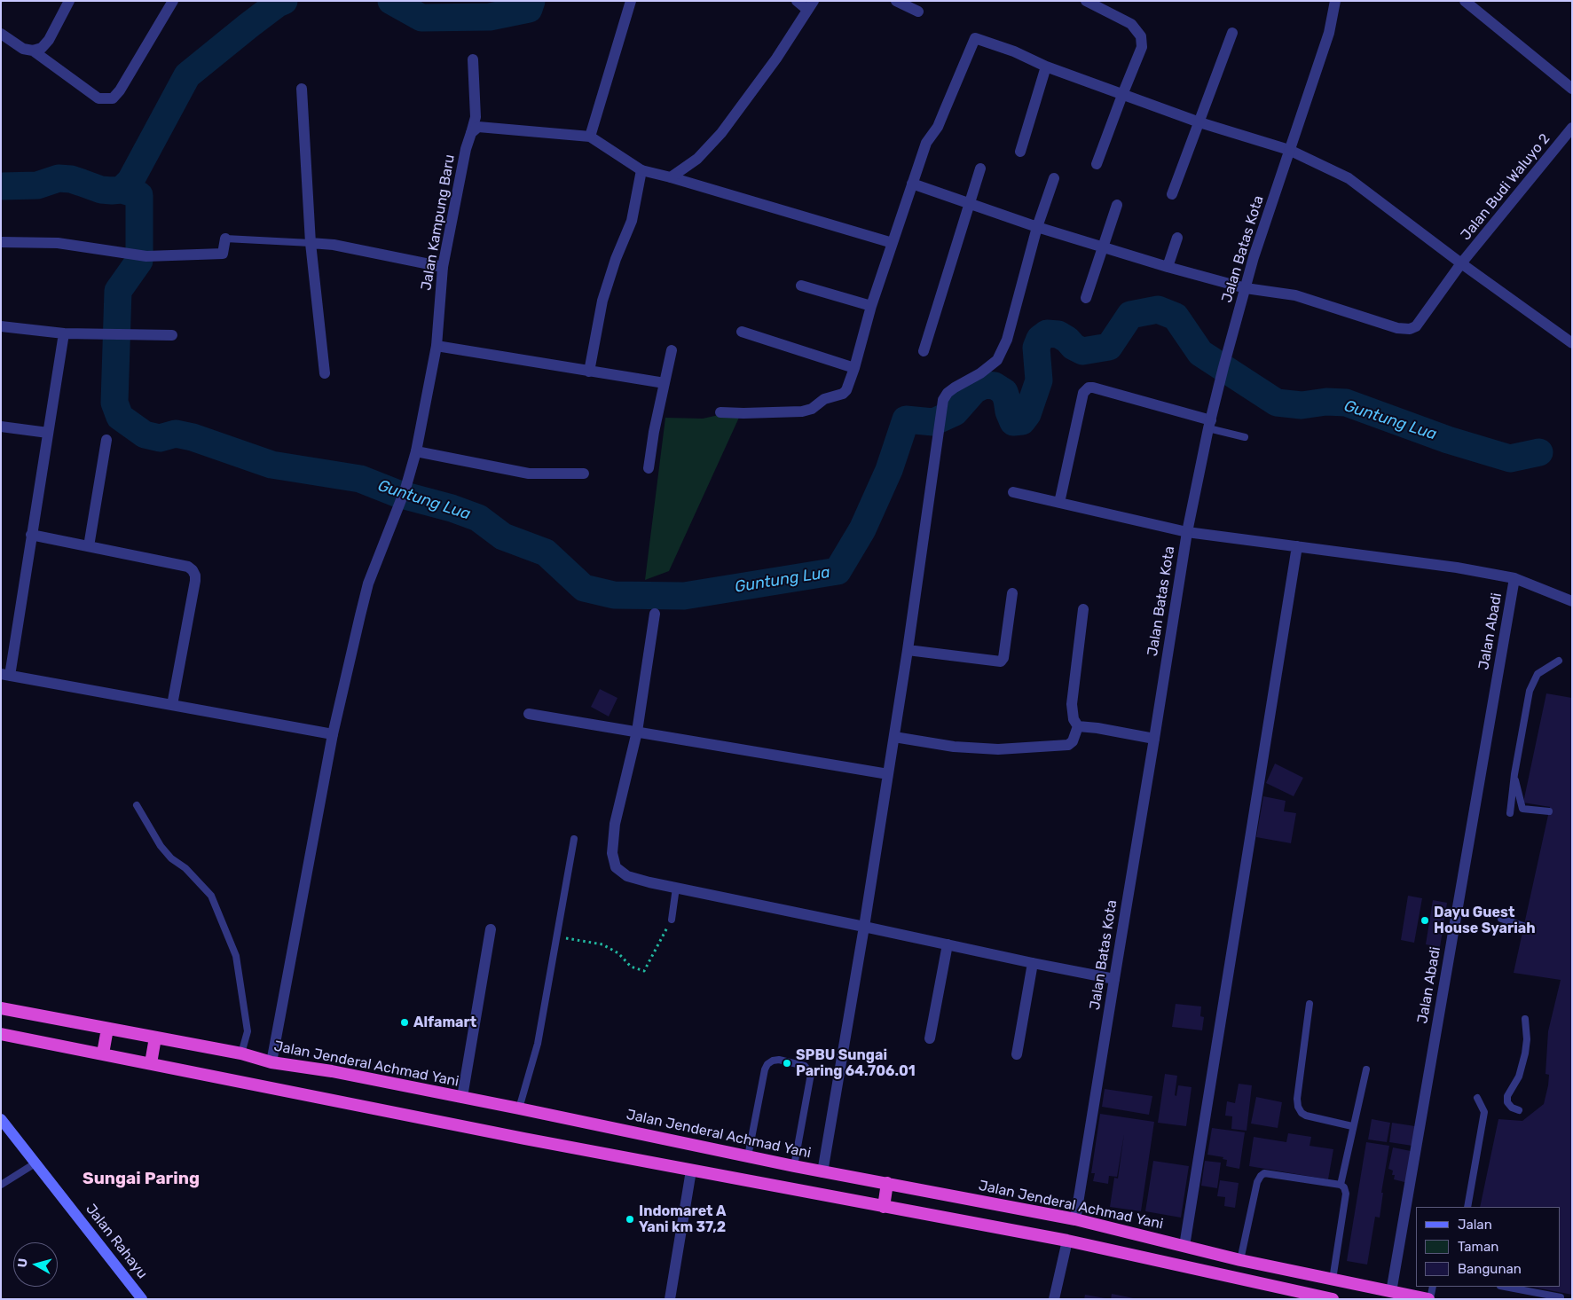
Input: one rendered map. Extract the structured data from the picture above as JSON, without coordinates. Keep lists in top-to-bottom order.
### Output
{
  "streets": {
    "highway": ["Jalan Jenderal Achmad Yani"],
    "main road": ["Jalan Rahayu"],
    "street": [
      "Jalan Budi Waluyo 2",
      "Jalan Kampung Baru",
      "Jalan Batas Kota",
      "Jalan Abadi"
    ]
  },
  "crossings": [
    ["Jalan Budi Waluyo 2", "Jalan Batas Kota"],
    ["Jalan Kampung Baru", "Jalan Jenderal Achmad Yani"],
    ["Jalan Batas Kota", "Jalan Jenderal Achmad Yani"],
    ["Jalan Abadi", "Jalan Jenderal Achmad Yani"]
  ],
  "districts": ["Sungai Paring"],
  "water": ["Guntung Lua"],
  "places": [
    "Dayu Guest House Syariah",
    "Alfamart",
    "SPBU Sungai Paring 64.706.01",
    "Indomaret A Yani km 37,2"
  ],
  "legend": ["Jalan", "Taman", "Bangunan"],
  "north": "left"
}
